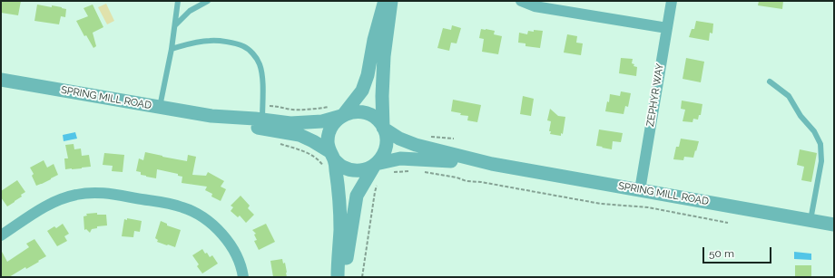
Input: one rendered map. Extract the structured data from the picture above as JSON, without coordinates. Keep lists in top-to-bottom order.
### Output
{
  "streets": {
    "street": ["ZEPHYR WAY", "SPRING MILL ROAD"]
  },
  "crossings": [
    ["ZEPHYR WAY", "SPRING MILL ROAD"]
  ],
  "scale_bar": "50 m"
}
